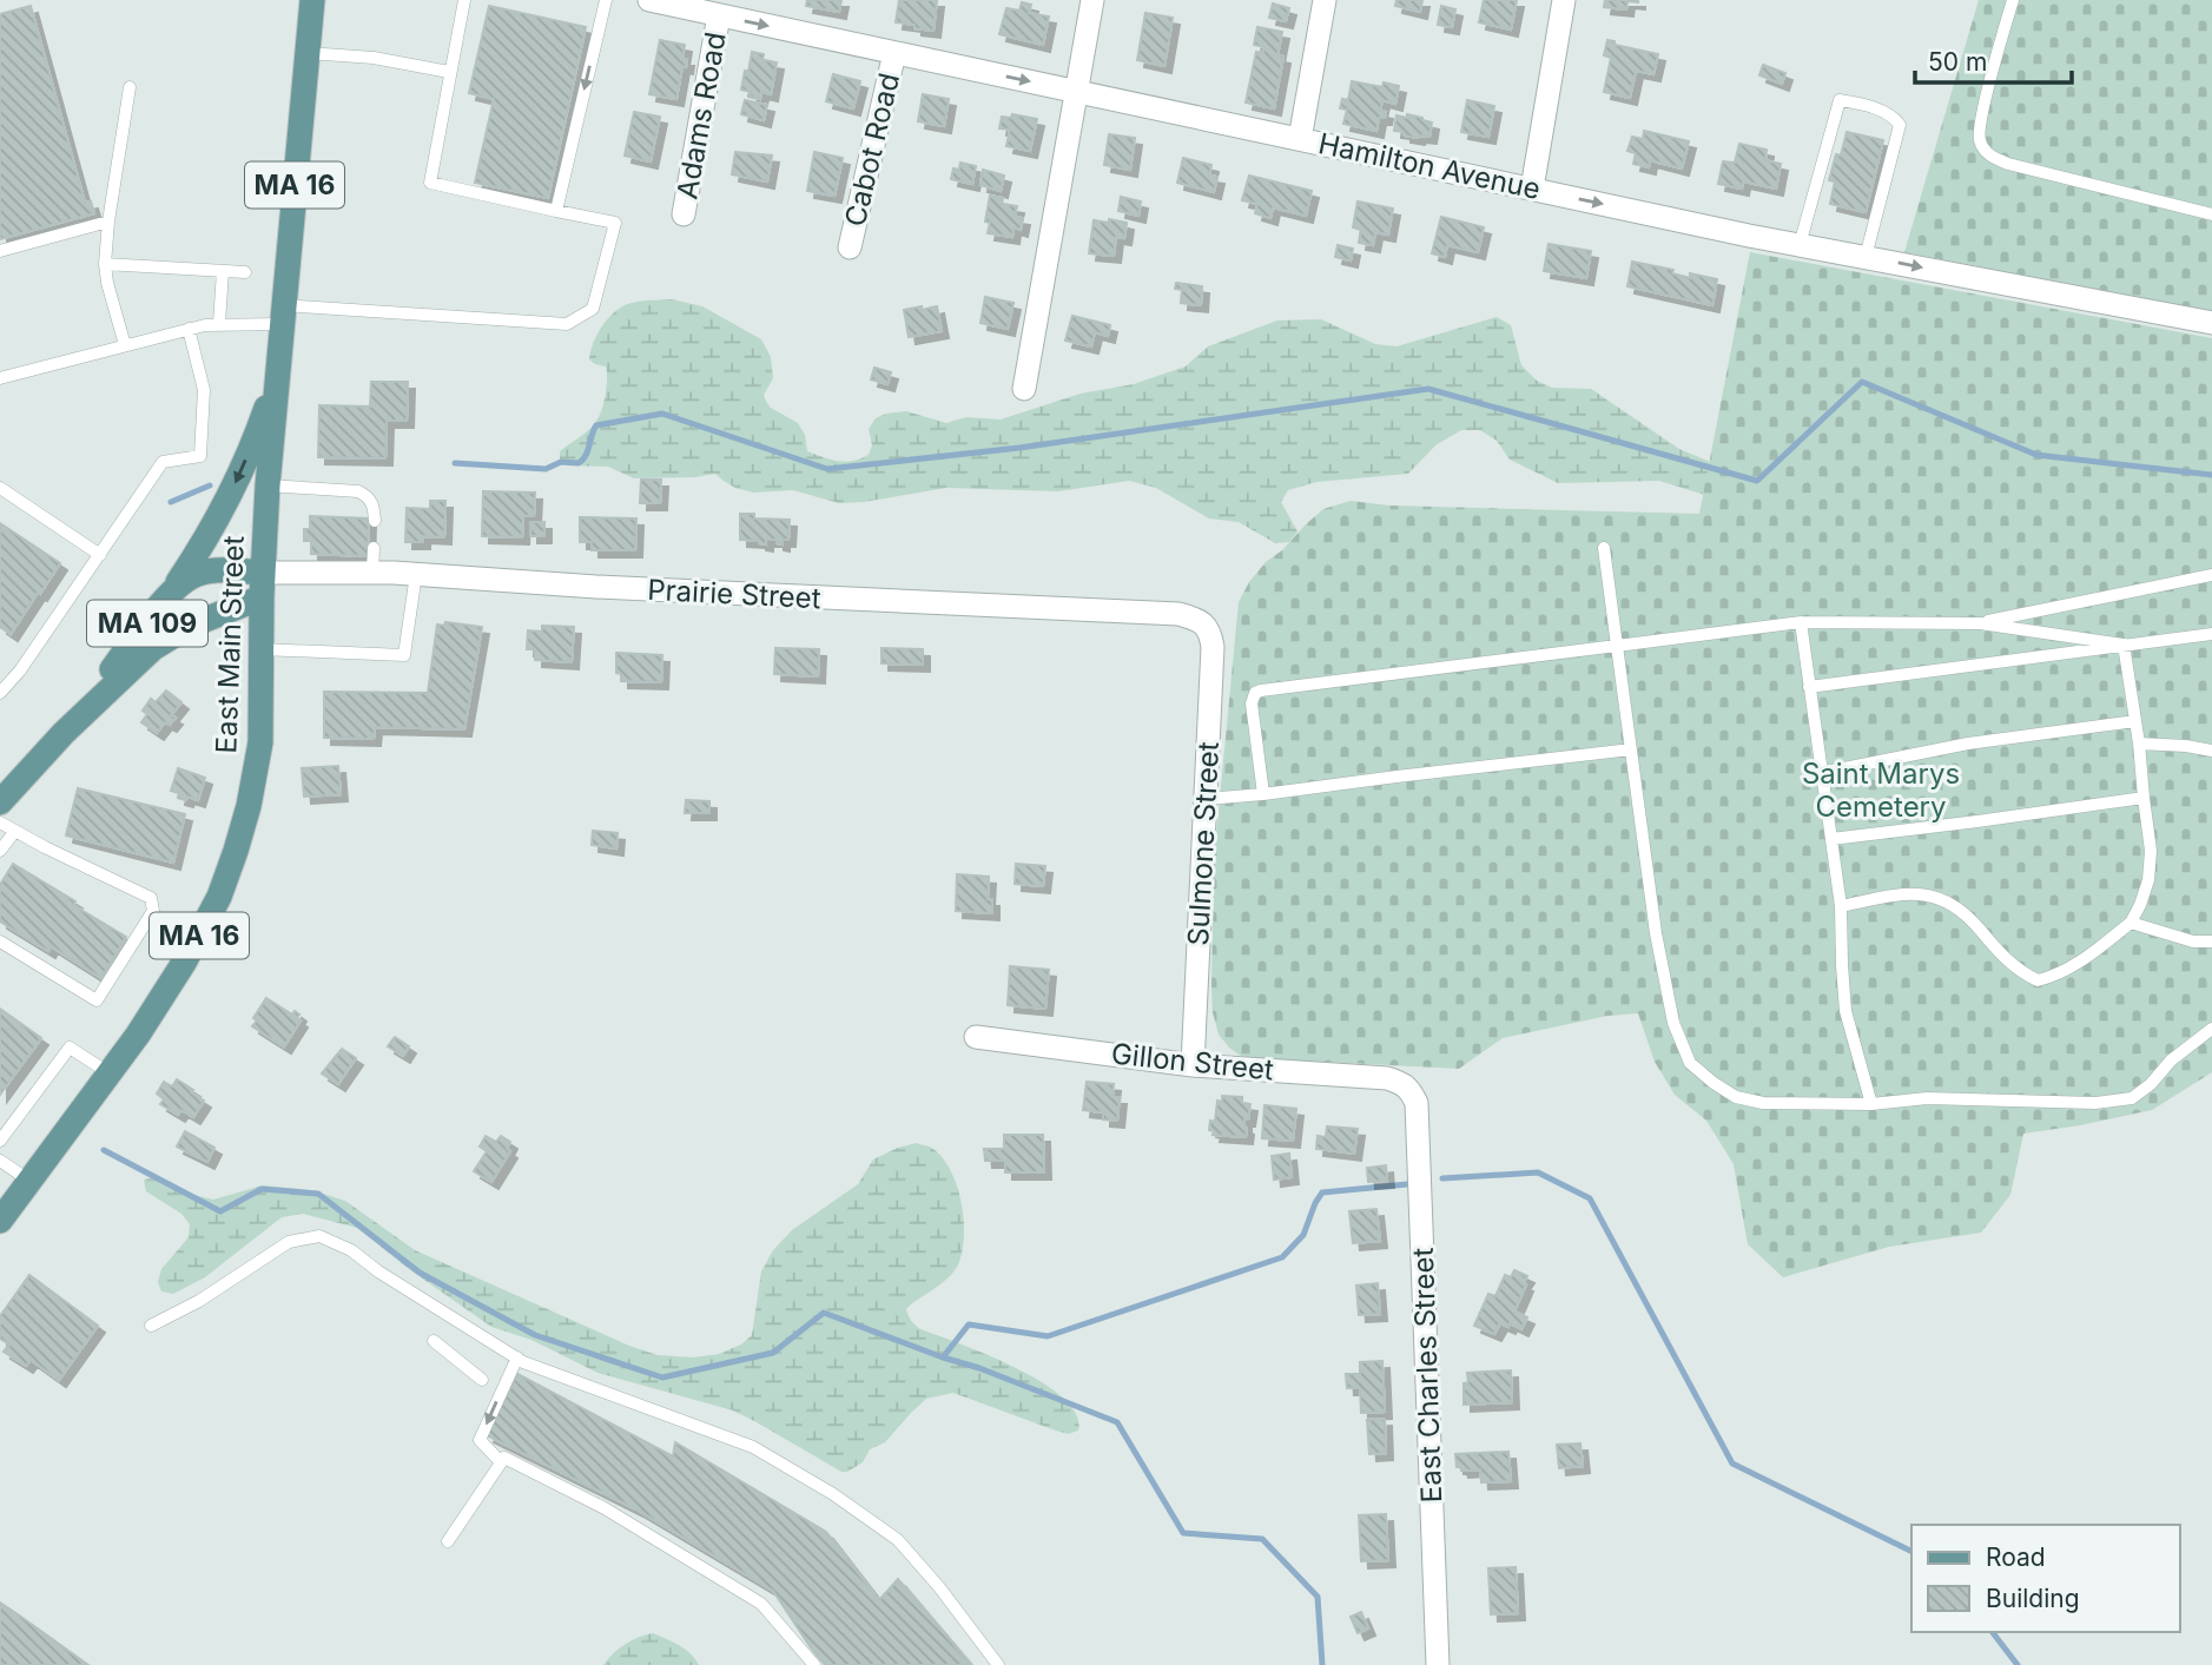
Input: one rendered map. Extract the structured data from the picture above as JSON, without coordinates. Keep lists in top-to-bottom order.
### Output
{
  "streets": {
    "main road": ["MA 16", "MA 109", "East Main Street"],
    "street": [
      "Adams Road",
      "Cabot Road",
      "Hamilton Avenue",
      "Prairie Street",
      "Sulmone Street",
      "Gillon Street",
      "East Charles Street"
    ]
  },
  "crossings": [
    ["Adams Road", "Hamilton Avenue"],
    ["Cabot Road", "Hamilton Avenue"],
    ["Prairie Street", "MA 109"],
    ["Prairie Street", "East Main Street"],
    ["Prairie Street", "Sulmone Street"],
    ["MA 109", "East Main Street"],
    ["Sulmone Street", "Gillon Street"],
    ["Gillon Street", "East Charles Street"]
  ],
  "one_way": ["Hamilton Avenue"],
  "parks": ["Saint Marys Cemetery"],
  "legend": ["Road", "Building"],
  "scale_bar": "50 m"
}
